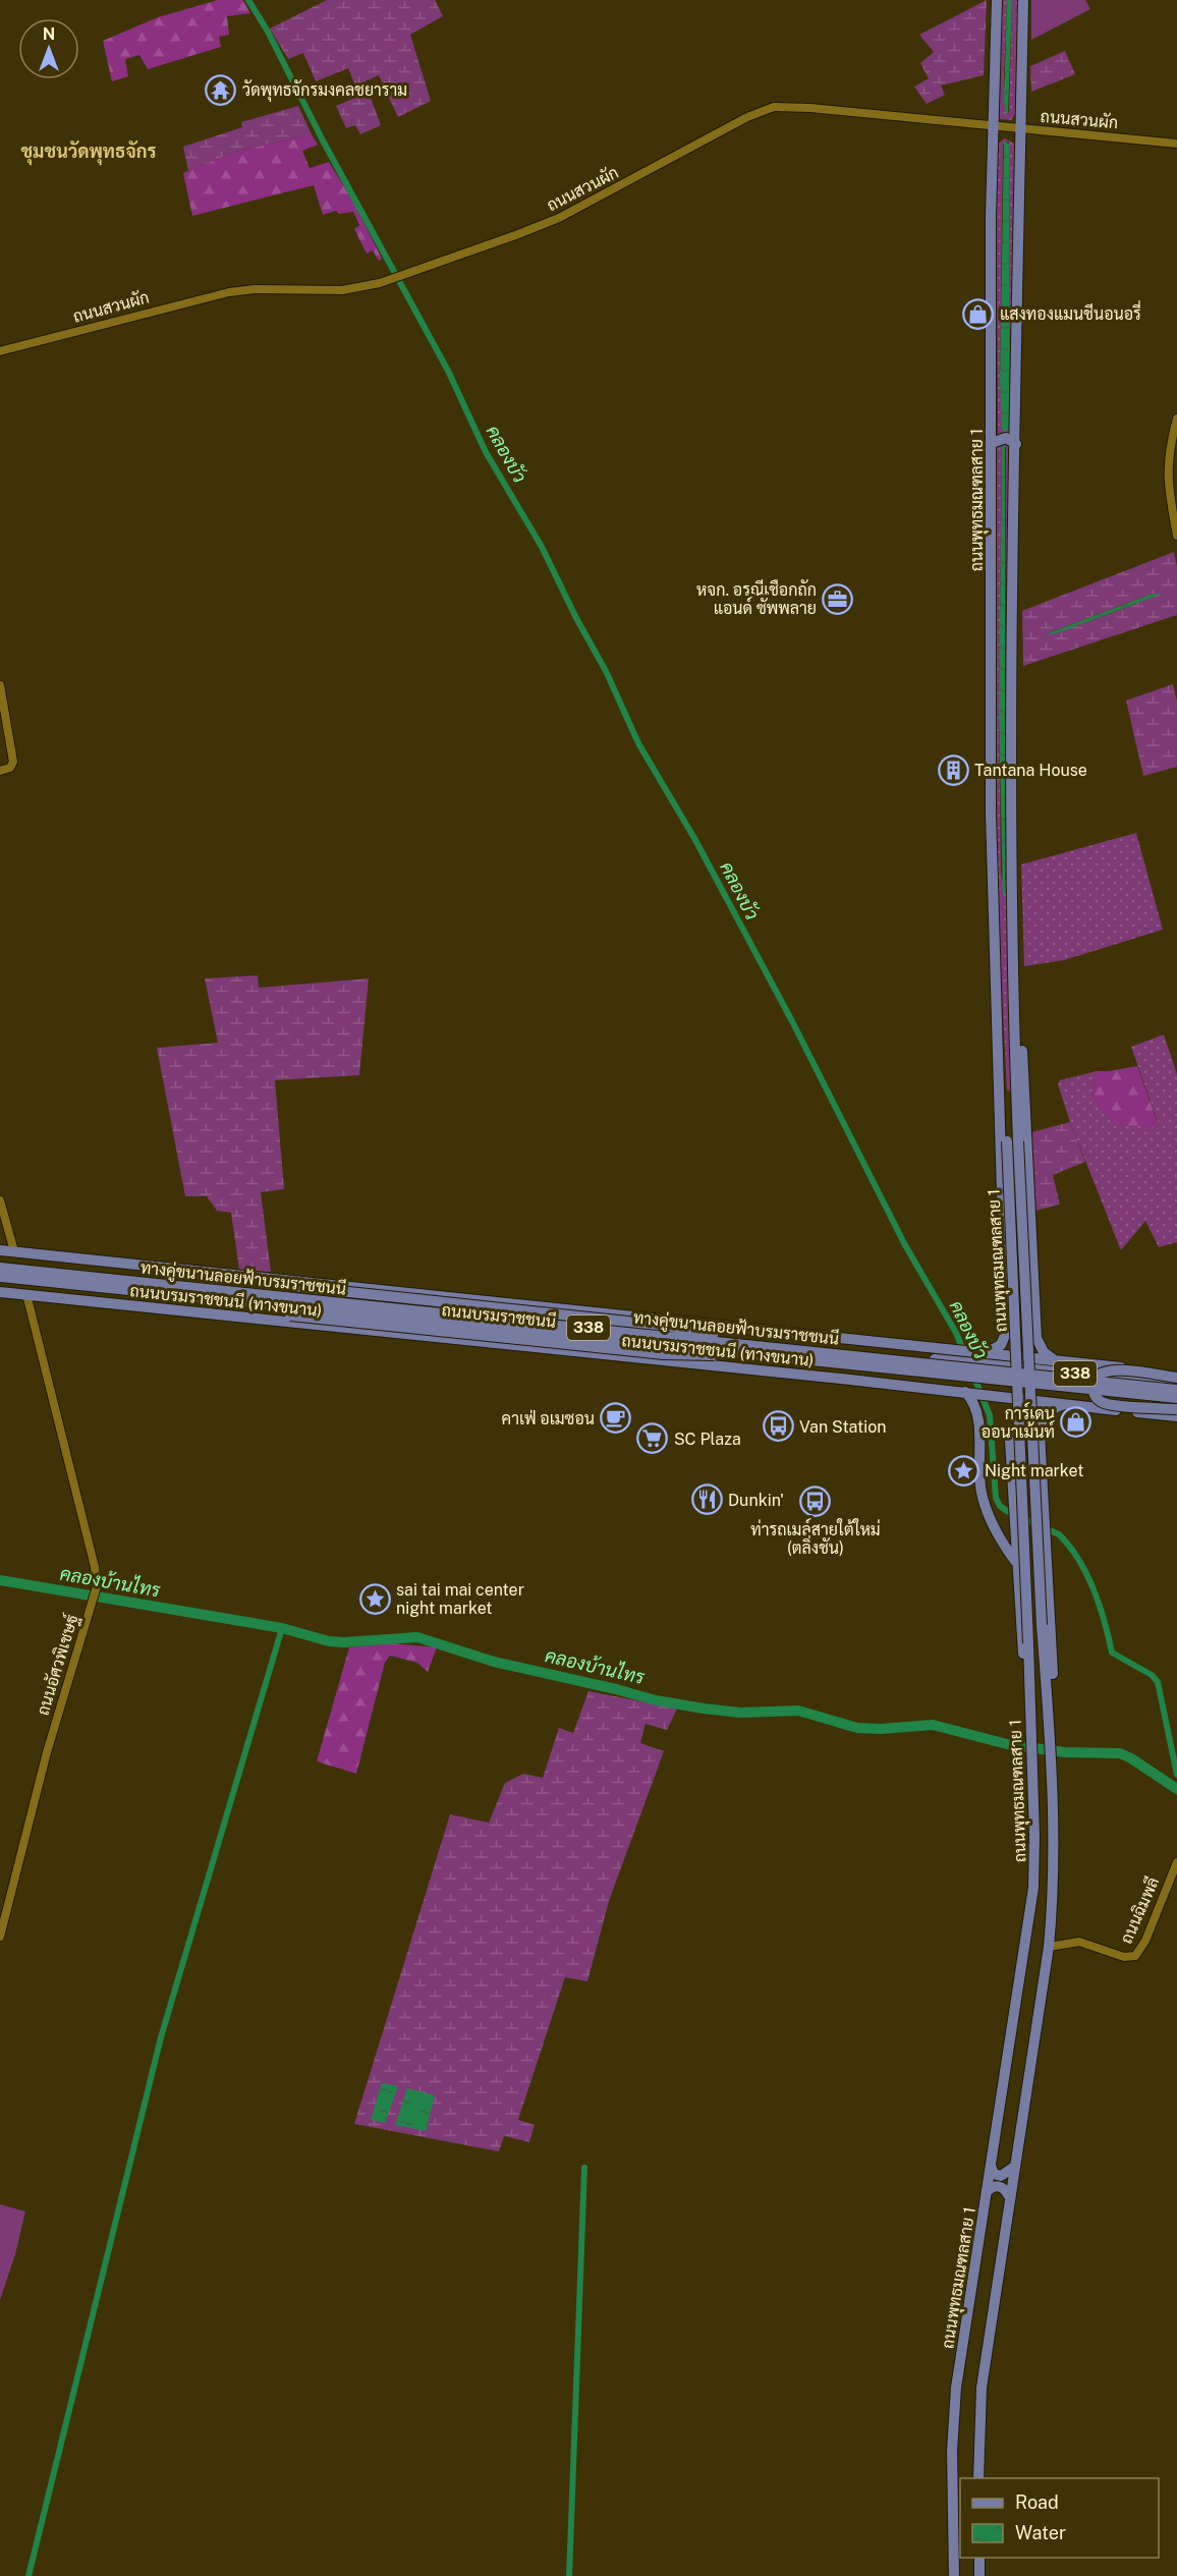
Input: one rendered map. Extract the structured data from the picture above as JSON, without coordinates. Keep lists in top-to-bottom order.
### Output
{
  "streets": {
    "main road": [
      "ถนนพุทธมณฑลสาย 1",
      "ทางคู่ขนานลอยฟ้าบรมราชชนนี",
      "ถนนบรมราชชนนี (ทางขนาน)",
      "ถนนบรมราชชนนี",
      "338"
    ],
    "street": ["ถนนสวนผัก", "ถนนอัศวพิเชษฐ์", "ถนนฉิมพลี"]
  },
  "crossings": [
    ["ถนนสวนผัก", "ถนนพุทธมณฑลสาย 1"],
    ["ถนนพุทธมณฑลสาย 1", "ถนนบรมราชชนนี (ทางขนาน)"],
    ["ถนนพุทธมณฑลสาย 1", "ถนนฉิมพลี"],
    ["ทางคู่ขนานลอยฟ้าบรมราชชนนี", "ถนนบรมราชชนนี"],
    ["ถนนบรมราชชนนี (ทางขนาน)", "ถนนบรมราชชนนี"],
    ["ถนนบรมราชชนนี (ทางขนาน)", "ถนนอัศวพิเชษฐ์"]
  ],
  "districts": ["ชุมชนวัดพุทธจักร"],
  "water": ["คลองบัว", "คลองบ้านไทร"],
  "places": {
    "temple": ["วัดพุทธจักรมงคลชยาราม"],
    "shop": ["แสงทองแมนชีนอนอรี่", "การ์เดน ออนาเม้นท์"],
    "office": ["หจก. อรุณีเชือกถัก แอนด์ ซัพพลาย"],
    "building": ["Tantana House"],
    "cafe": ["คาเฟ่ อเมซอน"],
    "bus stop": ["Van Station", "ท่ารถเมล์สายใต้ใหม่ (ตลิ่งชัน)"],
    "supermarket": ["SC Plaza"],
    "place": ["Night market", "sai tai mai center night market"],
    "restaurant": ["Dunkin'"]
  },
  "legend": ["Road", "Water"],
  "north": "top"
}
